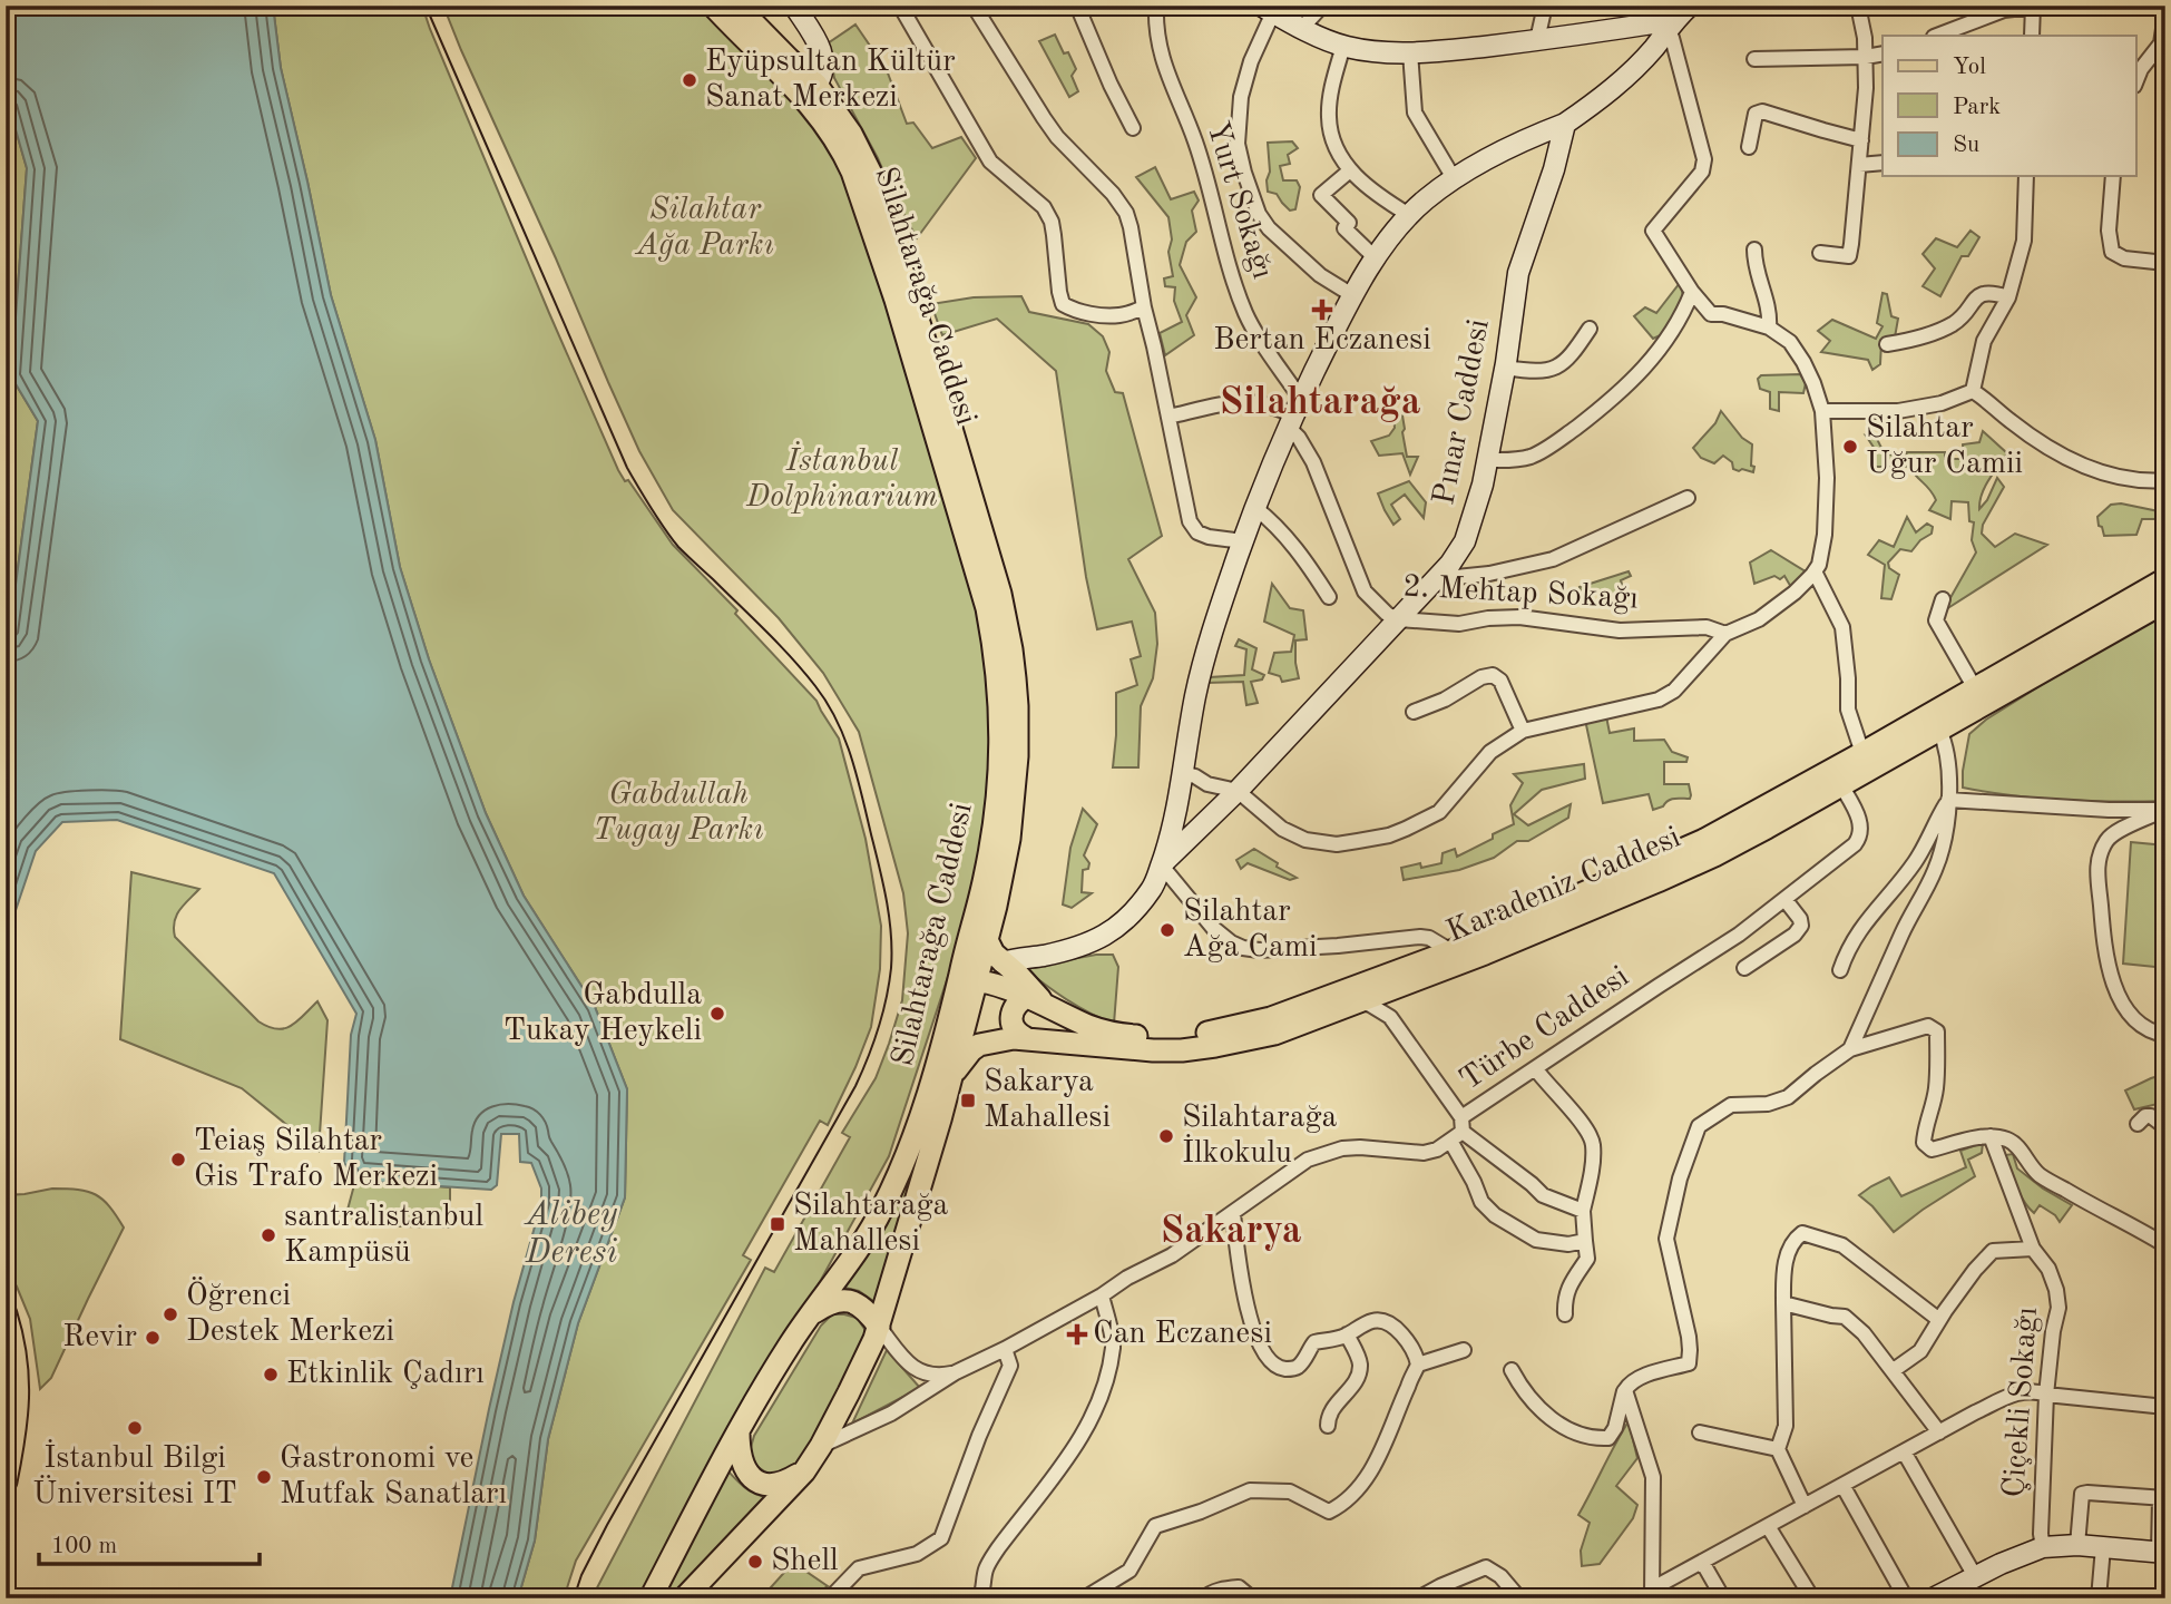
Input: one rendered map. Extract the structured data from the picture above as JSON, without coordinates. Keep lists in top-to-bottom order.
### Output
{
  "streets": {
    "main road": ["Silahtarağa Caddesi", "Pınar Caddesi", "Karadeniz Caddesi"],
    "street": [
      "Yurt Sokağı",
      "2. Mehtap Sokağı",
      "Türbe Caddesi",
      "Çiçekli Sokağı"
    ]
  },
  "crossings": [
    ["Yurt Sokağı", "2. Mehtap Sokağı"],
    ["Silahtarağa Caddesi", "Karadeniz Caddesi"],
    ["Silahtarağa Caddesi", "Türbe Caddesi"],
    ["Pınar Caddesi", "2. Mehtap Sokağı"],
    ["Karadeniz Caddesi", "Türbe Caddesi"]
  ],
  "districts": ["Silahtarağa", "Sakarya"],
  "water": ["Alibey Deresi"],
  "parks": ["Silahtar Ağa Parkı", "İstanbul Dolphinarium", "Gabdullah Tugay Parkı"],
  "places": {
    "other": [
      "Eyüpsultan Kültür Sanat Merkezi",
      "Silahtar Uğur Camii",
      "Silahtar Ağa Cami",
      "Gabdulla Tukay Heykeli",
      "Silahtarağa İlkokulu",
      "Teiaş Silahtar Gis Trafo Merkezi",
      "santralistanbul Kampüsü",
      "Öğrenci Destek Merkezi",
      "Revir",
      "Etkinlik Çadırı",
      "İstanbul Bilgi Üniversitesi IT",
      "Gastronomi ve Mutfak Sanatları",
      "Shell"
    ],
    "health": ["Bertan Eczanesi", "Can Eczanesi"],
    "transit": ["Sakarya Mahallesi", "Silahtarağa Mahallesi"]
  },
  "legend": ["Yol", "Park", "Su"],
  "scale_bar": "100 m"
}
